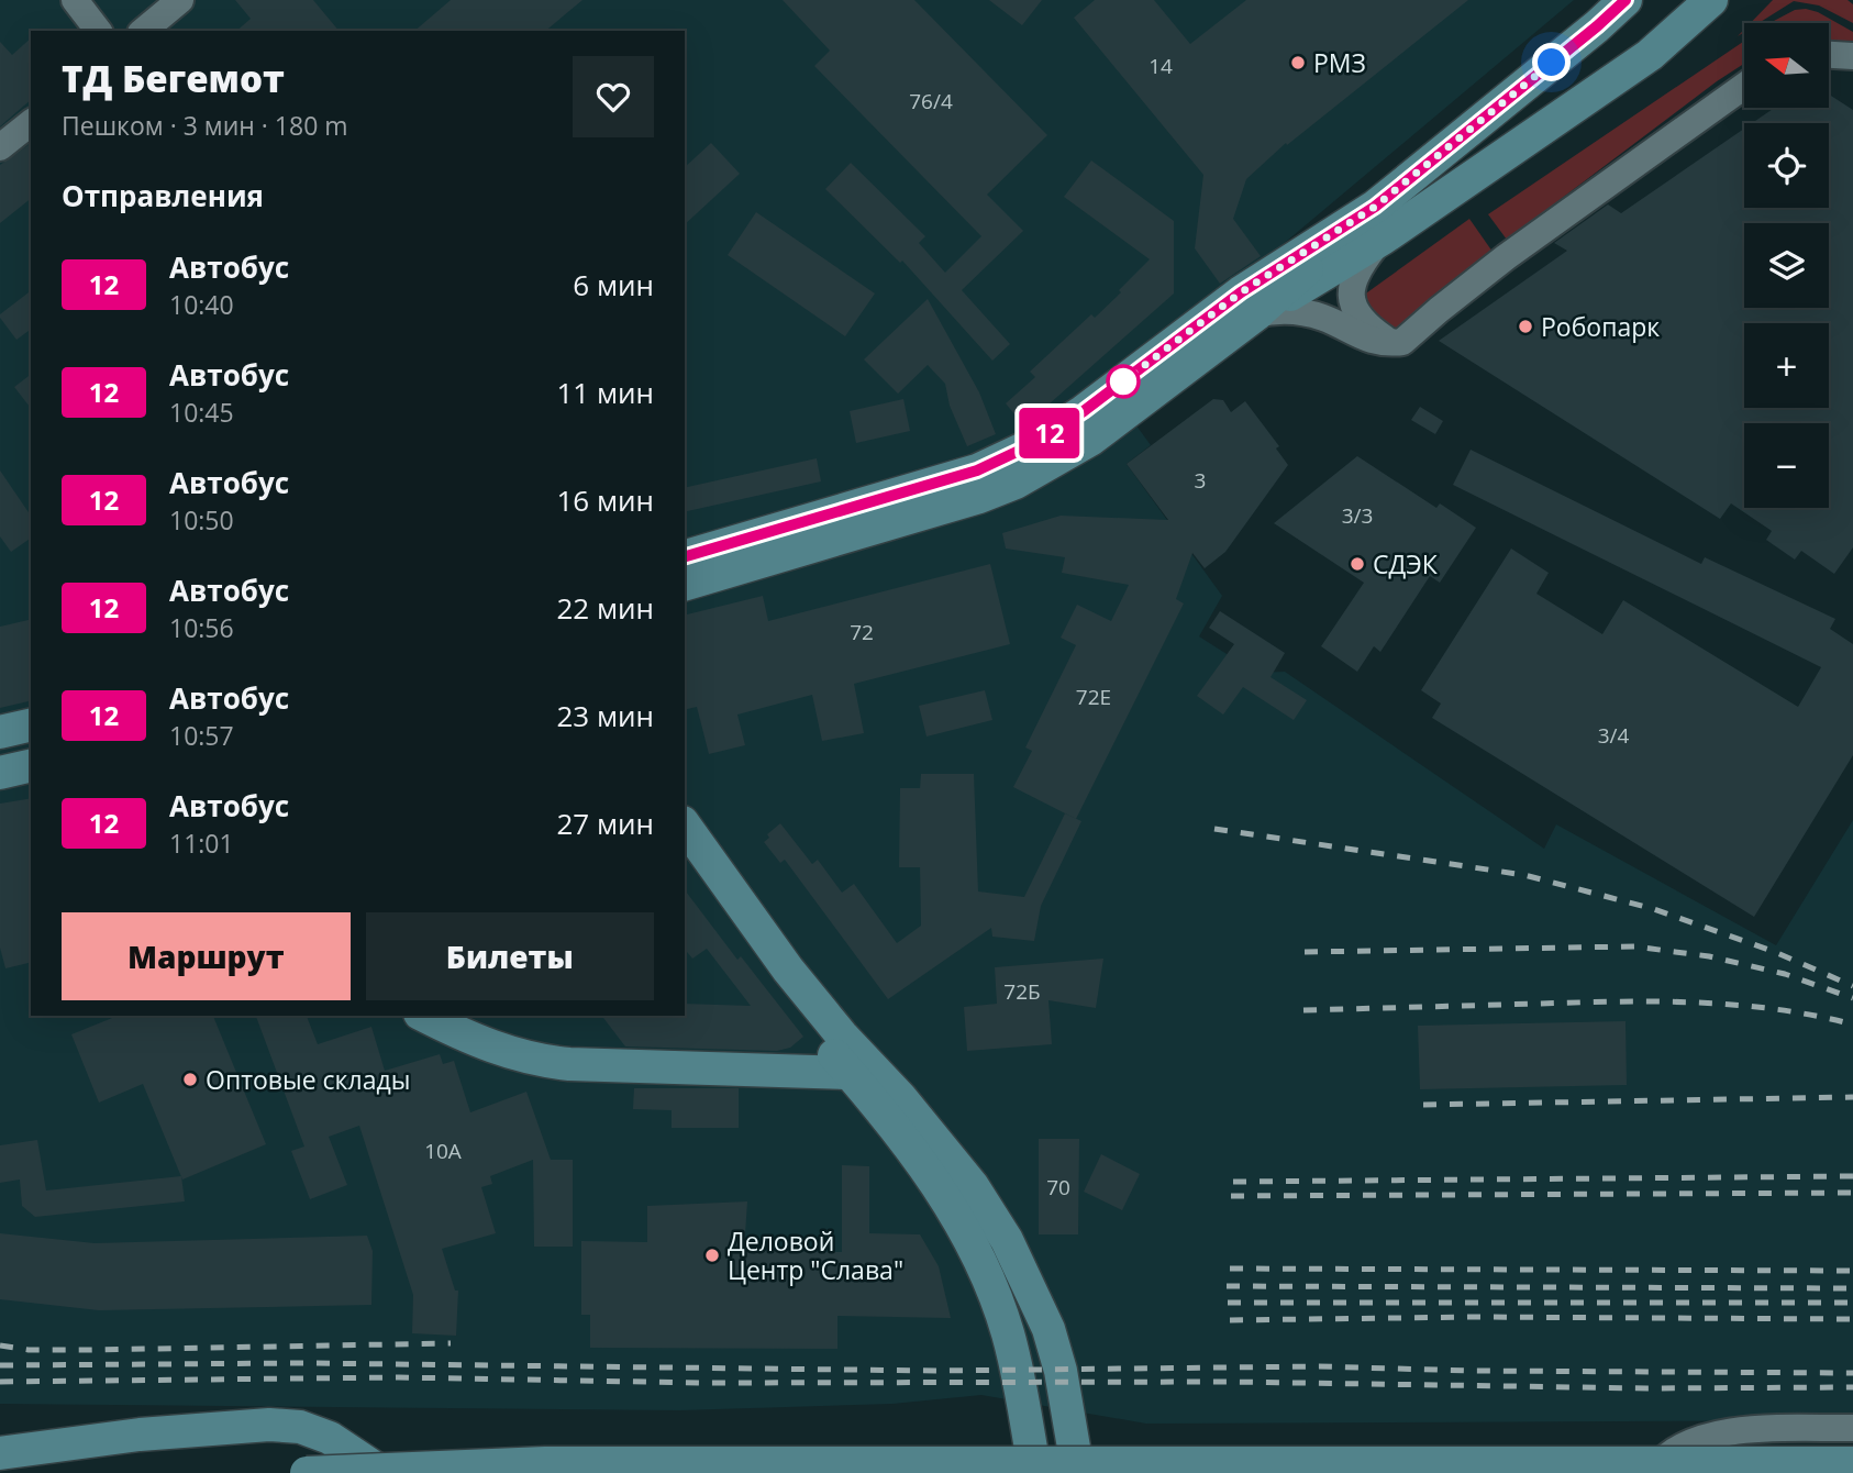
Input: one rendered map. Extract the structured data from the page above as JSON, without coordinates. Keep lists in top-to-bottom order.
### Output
{
  "places": [
    "РМЗ",
    "Робопарк",
    "СДЭК",
    "Оптовые склады",
    "Деловой Центр \"Слава\""
  ],
  "lines": ["bus line 12"],
  "house_numbers": [
    "14",
    "76/4",
    "3",
    "3/3",
    "72",
    "72Е",
    "3/4",
    "72Б",
    "10А",
    "70"
  ],
  "north": "left",
  "page": {
    "on_map": "12",
    "map_buttons": ["+", "−"],
    "heading": [
      ["ТД Бегемот", "Пешком · 3 мин · 180 m"],
      "Отправления"
    ],
    "list": [
      {
        "mark": "12",
        "name": "Автобус",
        "note": "10:40",
        "value": "6 мин"
      },
      {
        "mark": "12",
        "name": "Автобус",
        "note": "10:45",
        "value": "11 мин"
      },
      {
        "mark": "12",
        "name": "Автобус",
        "note": "10:50",
        "value": "16 мин"
      },
      {
        "mark": "12",
        "name": "Автобус",
        "note": "10:56",
        "value": "22 мин"
      },
      {
        "mark": "12",
        "name": "Автобус",
        "note": "10:57",
        "value": "23 мин"
      },
      {
        "mark": "12",
        "name": "Автобус",
        "note": "11:01",
        "value": "27 мин"
      }
    ],
    "buttons": ["Маршрут", "Билеты"]
  }
}
